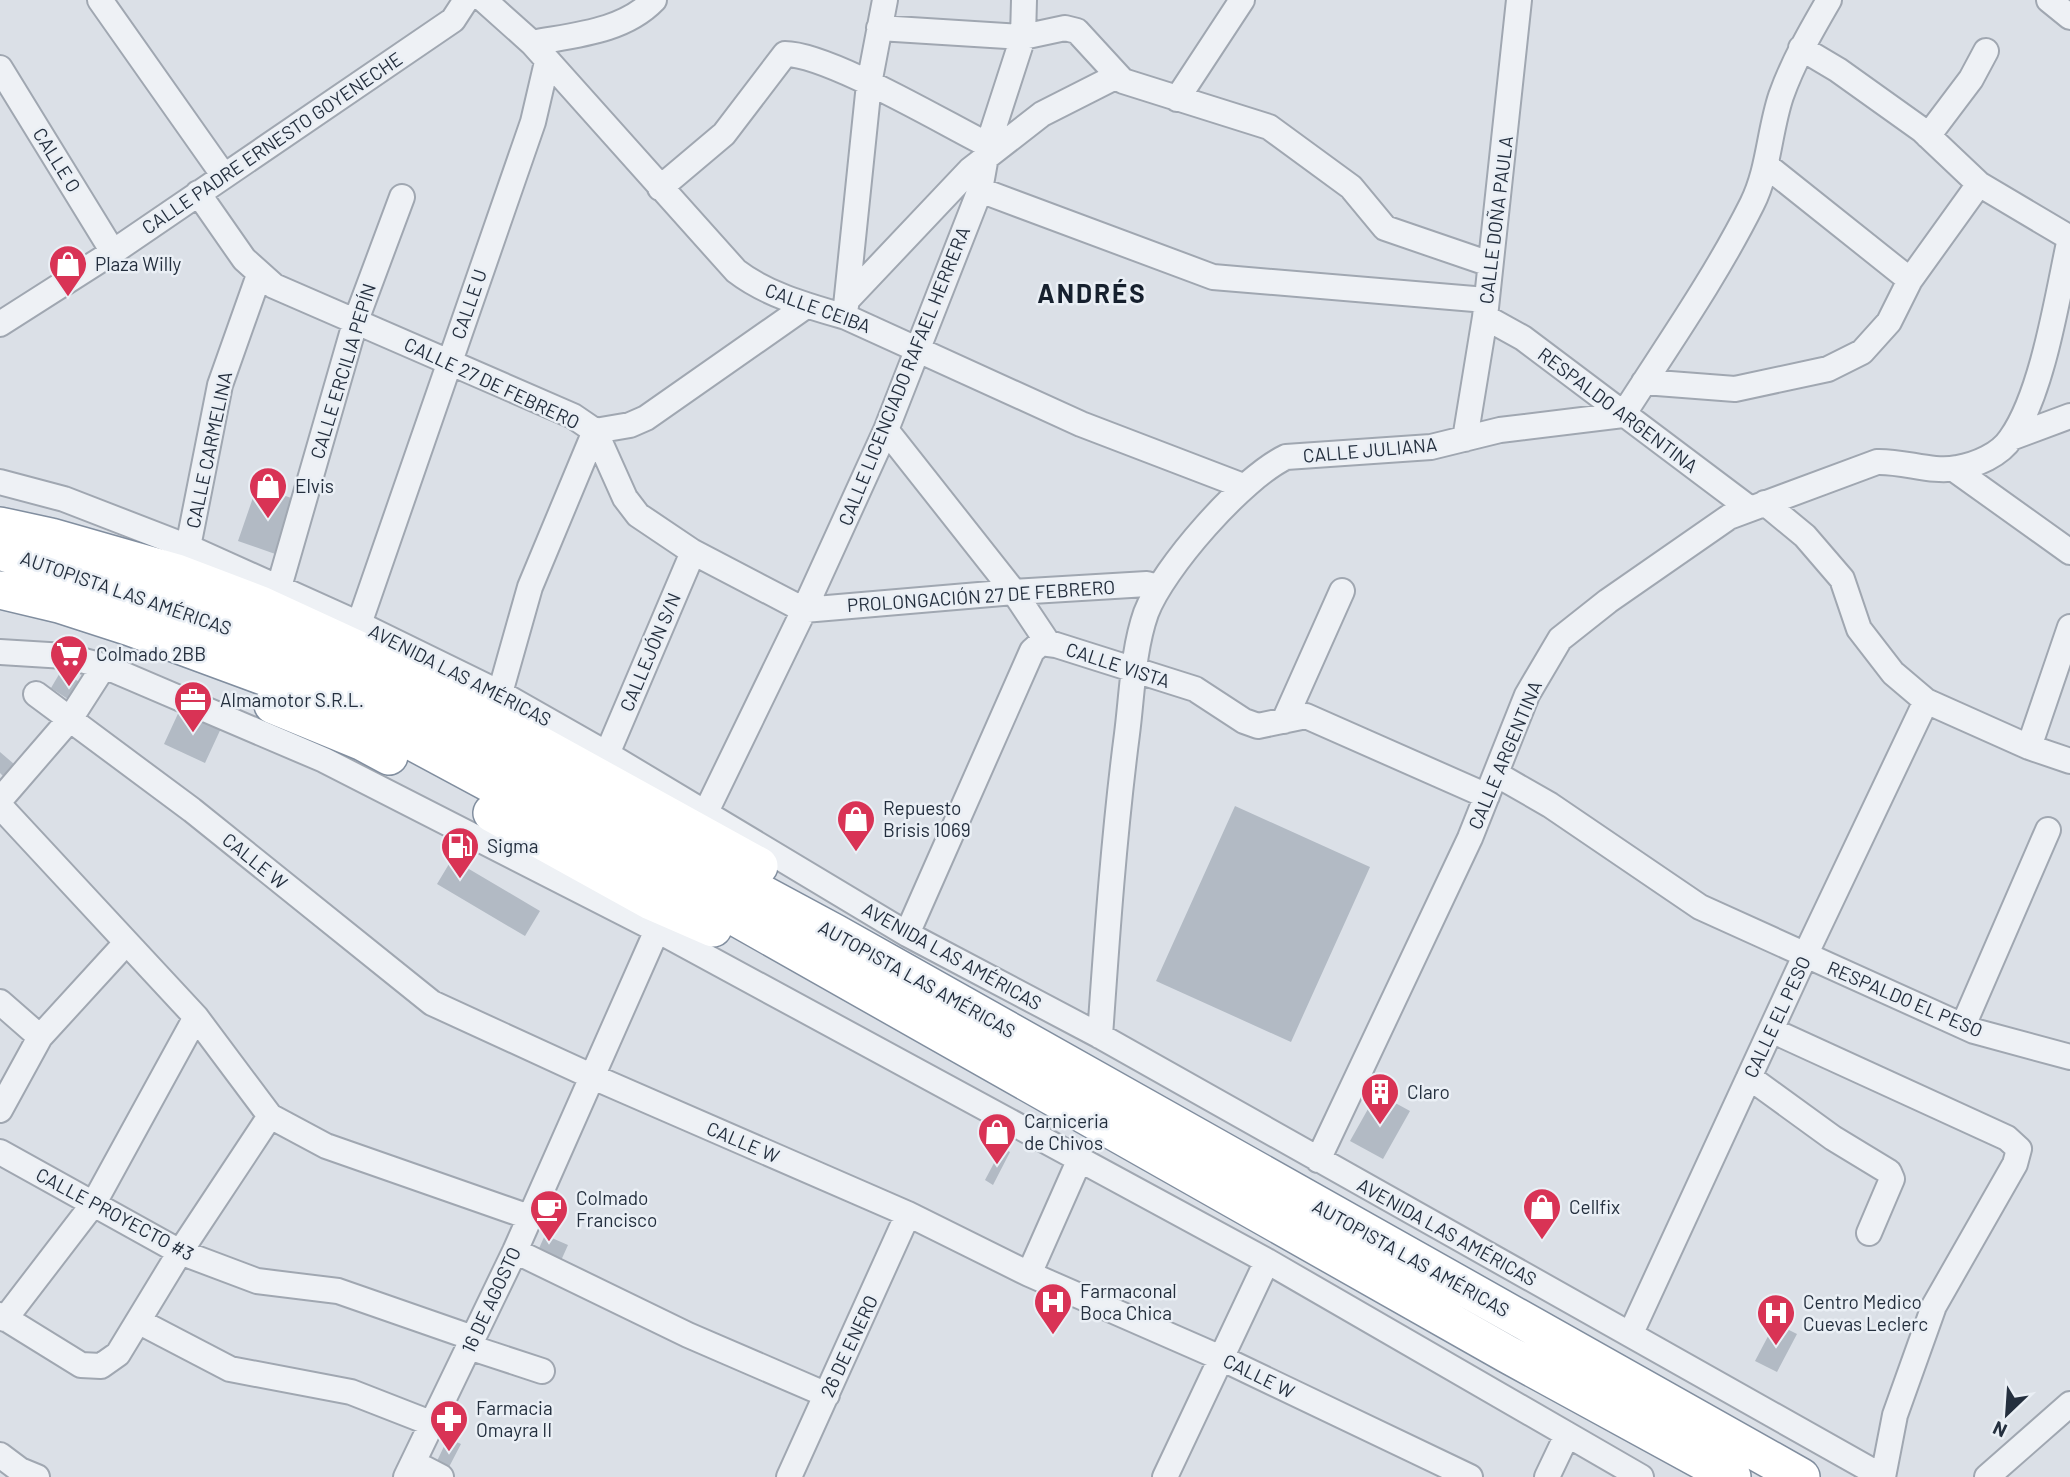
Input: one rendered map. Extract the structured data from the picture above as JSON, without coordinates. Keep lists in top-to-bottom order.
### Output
{
  "streets": {
    "highway": ["AUTOPISTA LAS AMÉRICAS"],
    "street": [
      "CALLE PADRE ERNESTO GOYENECHE",
      "CALLE O",
      "CALLE DOÑA PAULA",
      "CALLE U",
      "CALLE CEIBA",
      "CALLE ERCILIA PEPÍN",
      "CALLE LICENCIADO RAFAEL HERRERA",
      "CALLE 27 DE FEBRERO",
      "RESPALDO ARGENTINA",
      "CALLE CARMELINA",
      "CALLE JULIANA",
      "PROLONGACIÓN 27 DE FEBRERO",
      "CALLEJÓN S/N",
      "CALLE VISTA",
      "AVENIDA LAS AMÉRICAS",
      "CALLE ARGENTINA",
      "CALLE W",
      "RESPALDO EL PESO",
      "CALLE EL PESO",
      "CALLE PROYECTO #3",
      "16 DE AGOSTO",
      "26 DE ENERO"
    ]
  },
  "crossings": [
    ["CALLE PADRE ERNESTO GOYENECHE", "CALLE O"],
    ["CALLE PADRE ERNESTO GOYENECHE", "CALLE 27 DE FEBRERO"],
    ["CALLE DOÑA PAULA", "RESPALDO ARGENTINA"],
    ["CALLE DOÑA PAULA", "CALLE JULIANA"],
    ["CALLE U", "CALLE CEIBA"],
    ["CALLE U", "CALLE 27 DE FEBRERO"],
    ["CALLE U", "AVENIDA LAS AMÉRICAS"],
    ["CALLE CEIBA", "CALLE LICENCIADO RAFAEL HERRERA"],
    ["CALLE CEIBA", "CALLE JULIANA"],
    ["CALLE ERCILIA PEPÍN", "CALLE 27 DE FEBRERO"],
    ["CALLE ERCILIA PEPÍN", "AVENIDA LAS AMÉRICAS"],
    ["CALLE LICENCIADO RAFAEL HERRERA", "CALLE 27 DE FEBRERO"],
    ["CALLE LICENCIADO RAFAEL HERRERA", "PROLONGACIÓN 27 DE FEBRERO"],
    ["CALLE LICENCIADO RAFAEL HERRERA", "AVENIDA LAS AMÉRICAS"],
    ["CALLE 27 DE FEBRERO", "CALLE CARMELINA"],
    ["CALLE 27 DE FEBRERO", "PROLONGACIÓN 27 DE FEBRERO"],
    ["CALLE 27 DE FEBRERO", "CALLEJÓN S/N"],
    ["RESPALDO ARGENTINA", "CALLE JULIANA"],
    ["RESPALDO ARGENTINA", "CALLE ARGENTINA"],
    ["RESPALDO ARGENTINA", "CALLE EL PESO"],
    ["CALLE CARMELINA", "AVENIDA LAS AMÉRICAS"],
    ["CALLE JULIANA", "PROLONGACIÓN 27 DE FEBRERO"],
    ["CALLE JULIANA", "CALLE VISTA"],
    ["CALLE JULIANA", "AVENIDA LAS AMÉRICAS"],
    ["CALLEJÓN S/N", "AVENIDA LAS AMÉRICAS"],
    ["CALLE VISTA", "AVENIDA LAS AMÉRICAS"],
    ["CALLE VISTA", "CALLE ARGENTINA"],
    ["CALLE VISTA", "RESPALDO EL PESO"],
    ["AVENIDA LAS AMÉRICAS", "CALLE ARGENTINA"],
    ["AVENIDA LAS AMÉRICAS", "CALLE EL PESO"],
    ["CALLE ARGENTINA", "RESPALDO EL PESO"],
    ["CALLE W", "16 DE AGOSTO"],
    ["CALLE W", "26 DE ENERO"],
    ["RESPALDO EL PESO", "CALLE EL PESO"],
    ["CALLE PROYECTO #3", "16 DE AGOSTO"]
  ],
  "districts": ["ANDRÉS"],
  "places": {
    "shop": [
      "Plaza Willy",
      "Elvis",
      "Repuesto Brisis 1069",
      "Carniceria de Chivos",
      "Cellfix"
    ],
    "supermarket": ["Colmado 2BB"],
    "office": ["Almamotor S.R.L."],
    "fuel station": ["Sigma"],
    "building": ["Claro"],
    "cafe": ["Colmado Francisco"],
    "hospital": ["Farmaconal Boca Chica", "Centro Medico Cuevas Leclerc"],
    "pharmacy": ["Farmacia Omayra II"]
  },
  "north": "bottom left"
}
